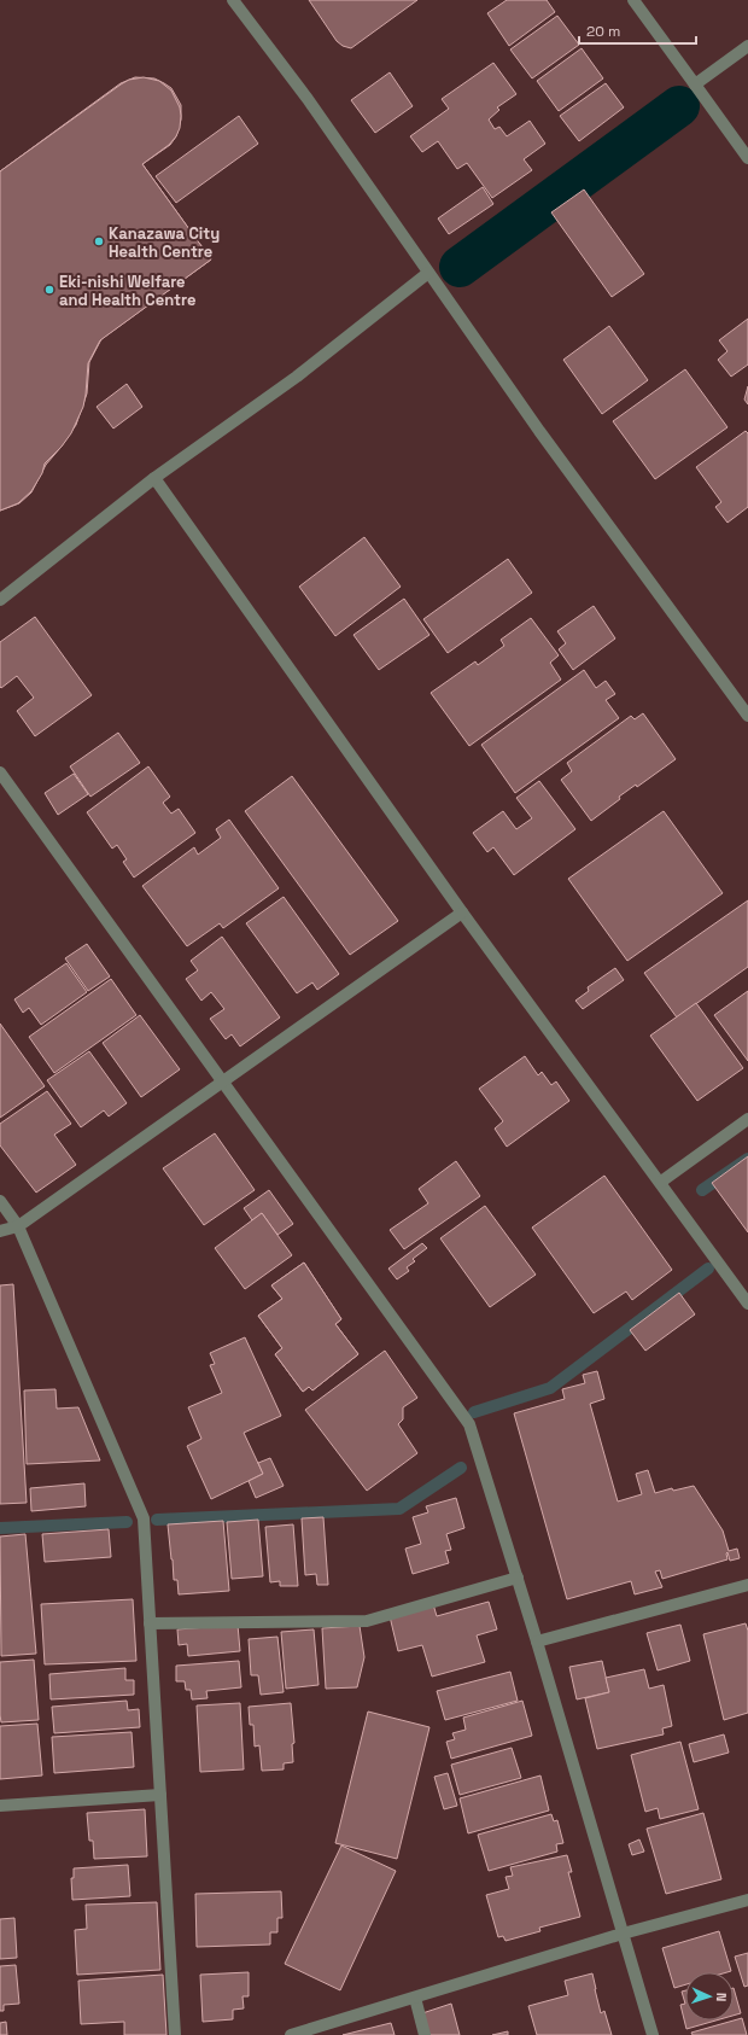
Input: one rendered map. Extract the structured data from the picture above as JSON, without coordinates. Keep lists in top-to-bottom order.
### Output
{
  "places": ["Kanazawa City Health Centre", "Eki-nishi Welfare and Health Centre"],
  "scale_bar": "20 m",
  "north": "right"
}
